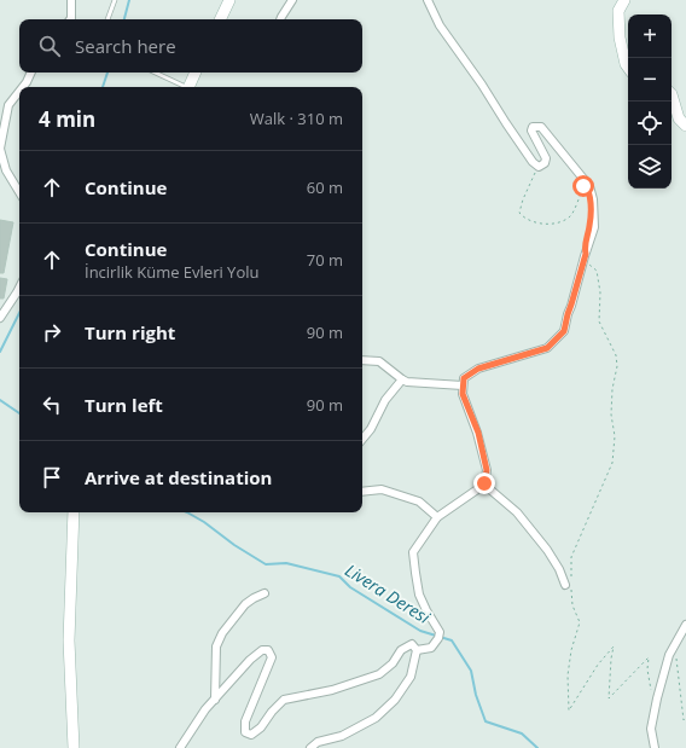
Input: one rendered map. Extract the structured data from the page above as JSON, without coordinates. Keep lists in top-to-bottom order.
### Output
{
  "water": ["Livera Deresi"],
  "page": {
    "map_buttons": ["+", "−"],
    "search": "Search here",
    "heading": ["4 min", "Walk · 310 m"],
    "list": [
      ["Continue", "60 m"],
      ["Continue", "İncirlik Küme Evleri Yolu", "70 m"],
      ["Turn right", "90 m"],
      ["Turn left", "90 m"],
      "Arrive at destination"
    ]
  }
}
